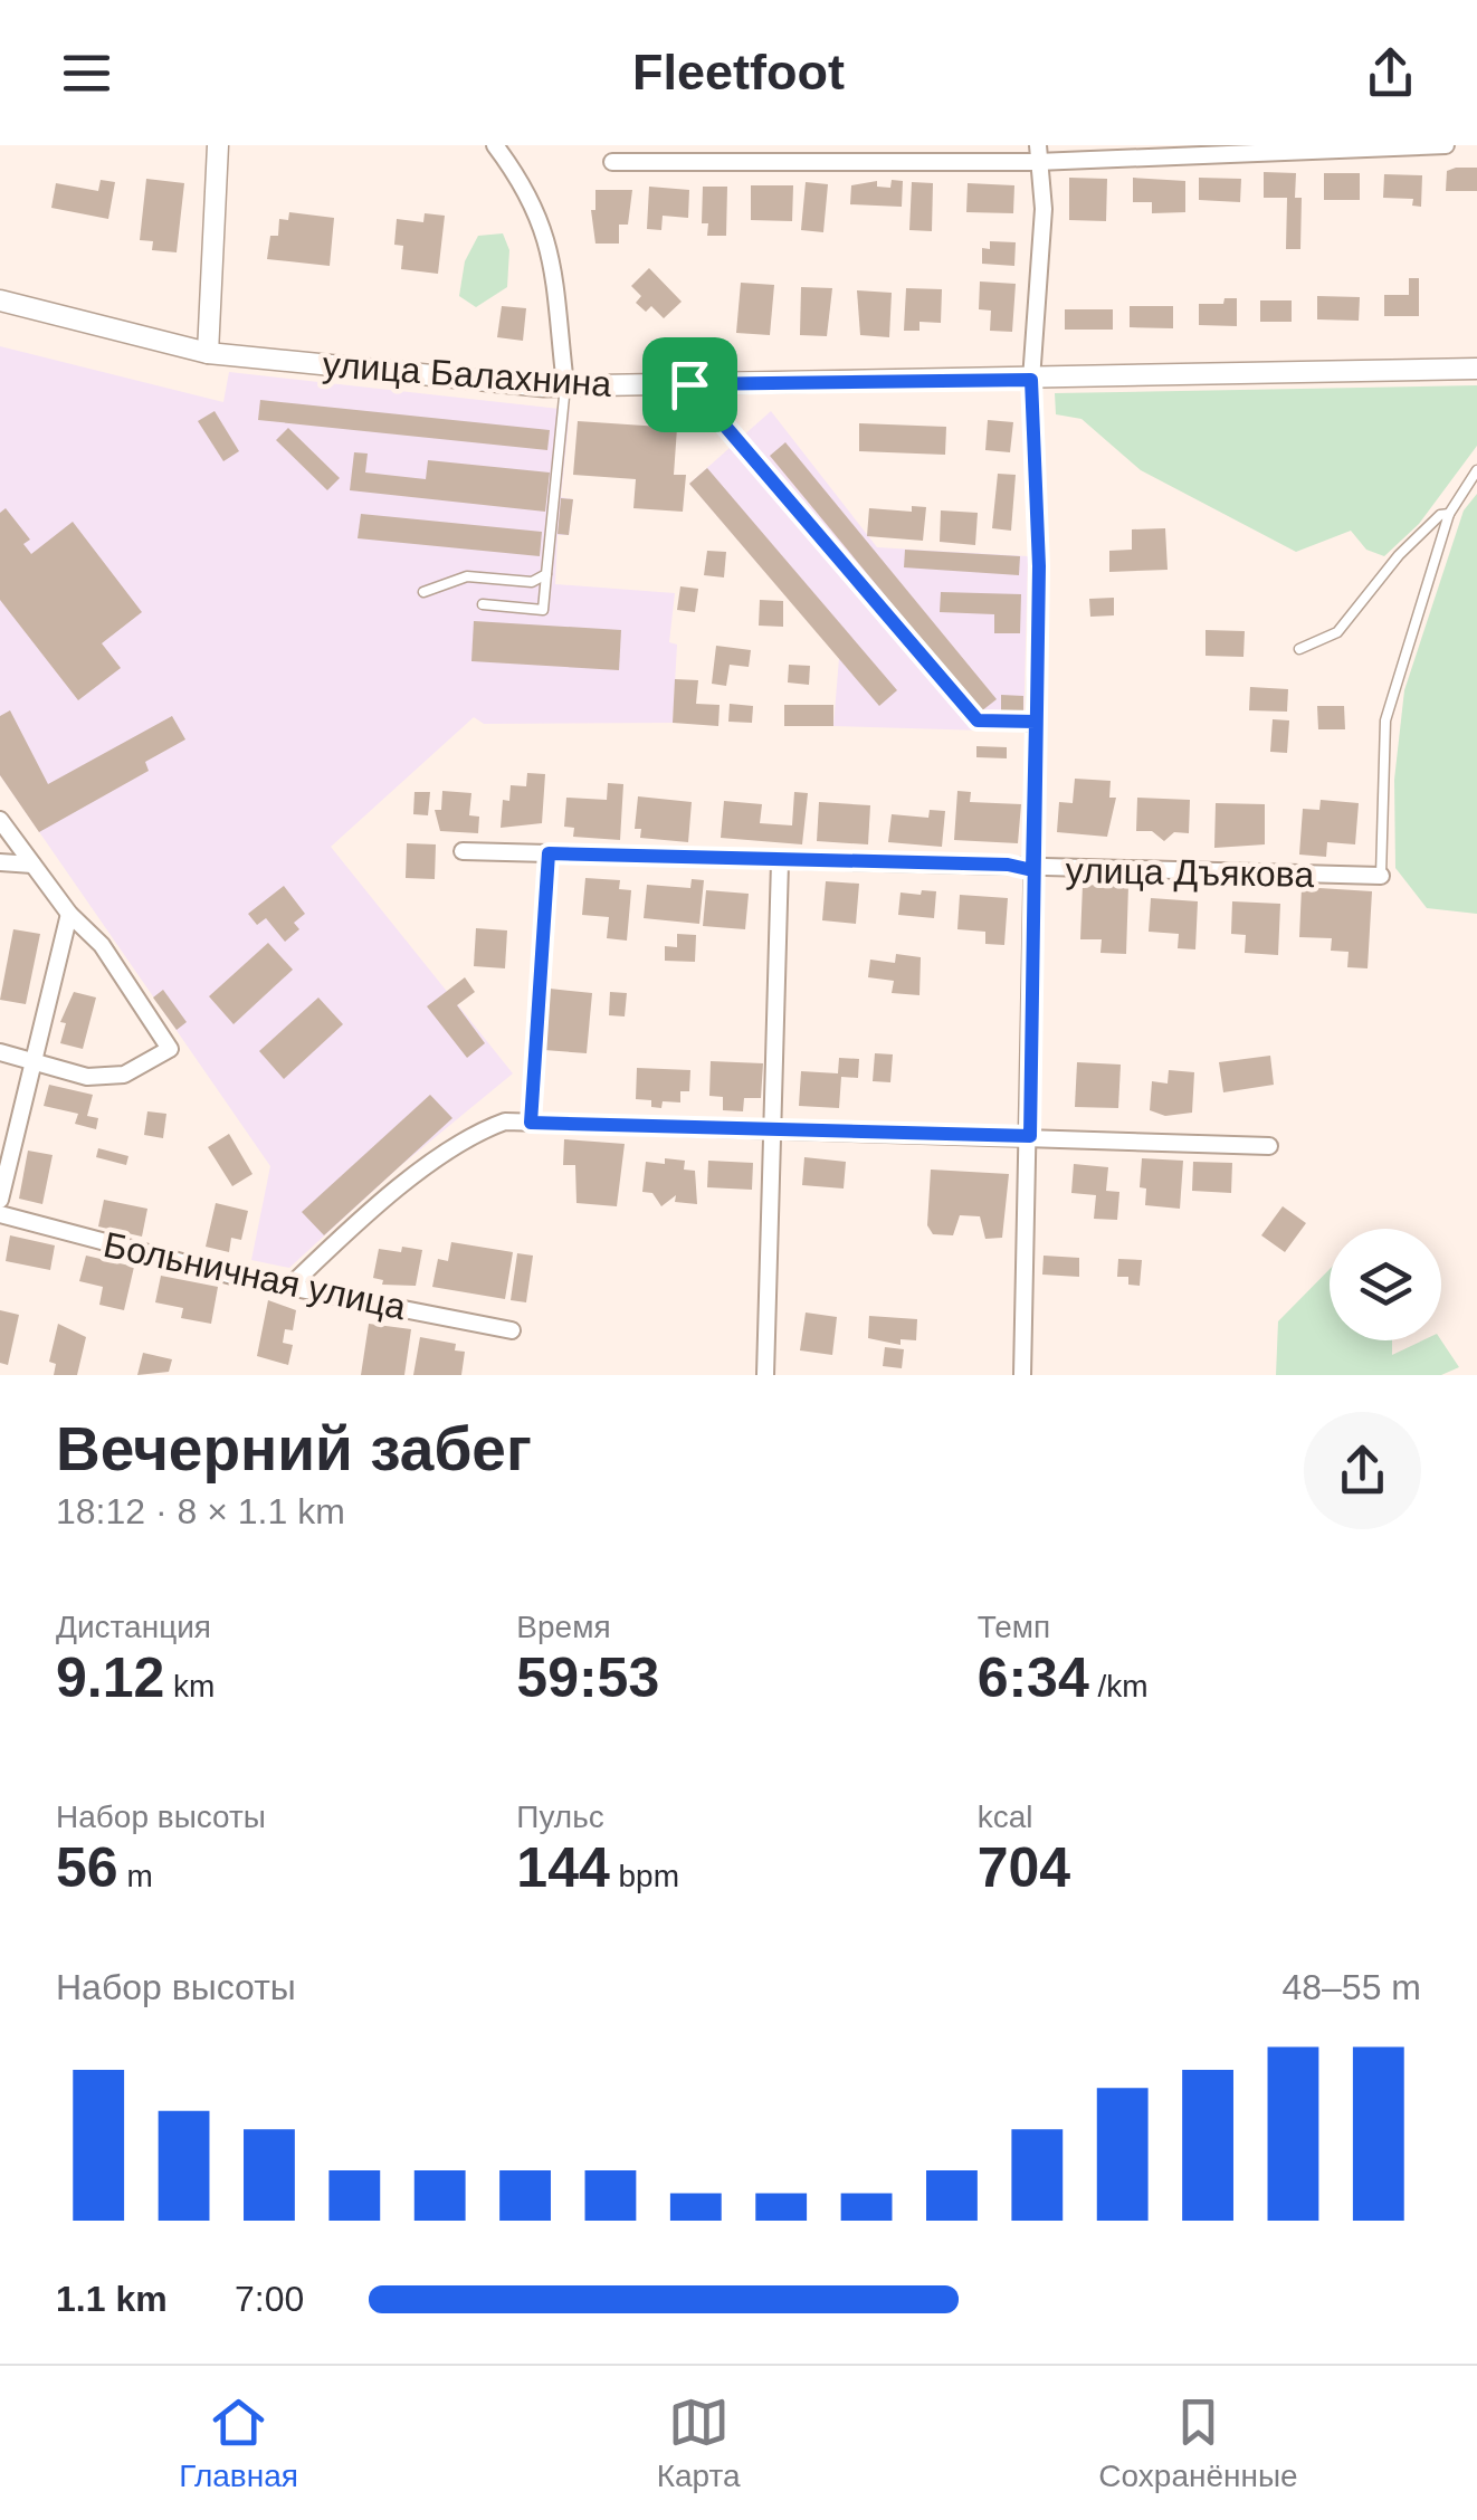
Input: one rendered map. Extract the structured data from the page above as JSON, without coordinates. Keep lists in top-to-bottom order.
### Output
{
  "streets": {
    "street": ["улица Балахнина", "улица Дъякова", "Больничная улица"]
  },
  "page": {
    "header": "Fleetfoot",
    "heading": ["Вечерний забег", "18:12 · 8 × 1.1 km"],
    "stats": [
      ["Дистанция", "9.12 km"],
      ["Время", "59:53"],
      ["Темп", "6:34 /km"],
      ["Набор высоты", "56 m"],
      ["Пульс", "144 bpm"],
      ["kcal", "704"]
    ],
    "chart": ["Набор высоты", "48–55 m"],
    "list": [
      {
        "name": "1.1 km",
        "note": "7:00"
      }
    ],
    "tabs": ["Главная", "Карта", "Сохранённые"]
  }
}
